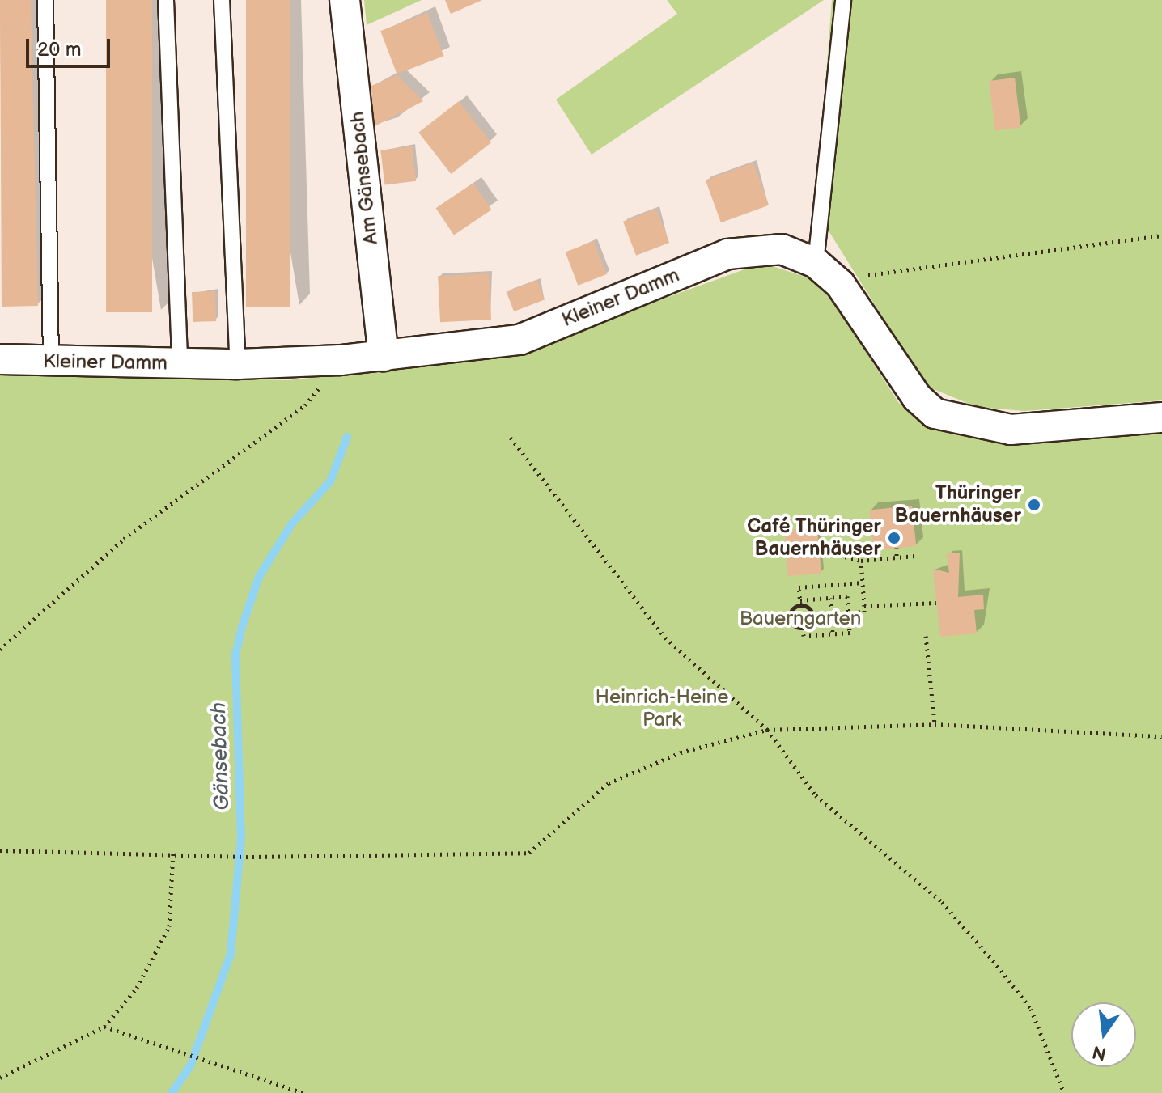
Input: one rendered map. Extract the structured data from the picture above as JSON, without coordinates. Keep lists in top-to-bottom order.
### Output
{
  "streets": {
    "street": ["Am Gänsebach", "Kleiner Damm"]
  },
  "crossings": [
    ["Am Gänsebach", "Kleiner Damm"]
  ],
  "water": ["Gänsebach"],
  "parks": ["Bauerngarten", "Heinrich-Heine Park"],
  "places": ["Thüringer Bauernhäuser", "Café Thüringer Bauernhäuser"],
  "scale_bar": "20 m",
  "north": "bottom"
}
